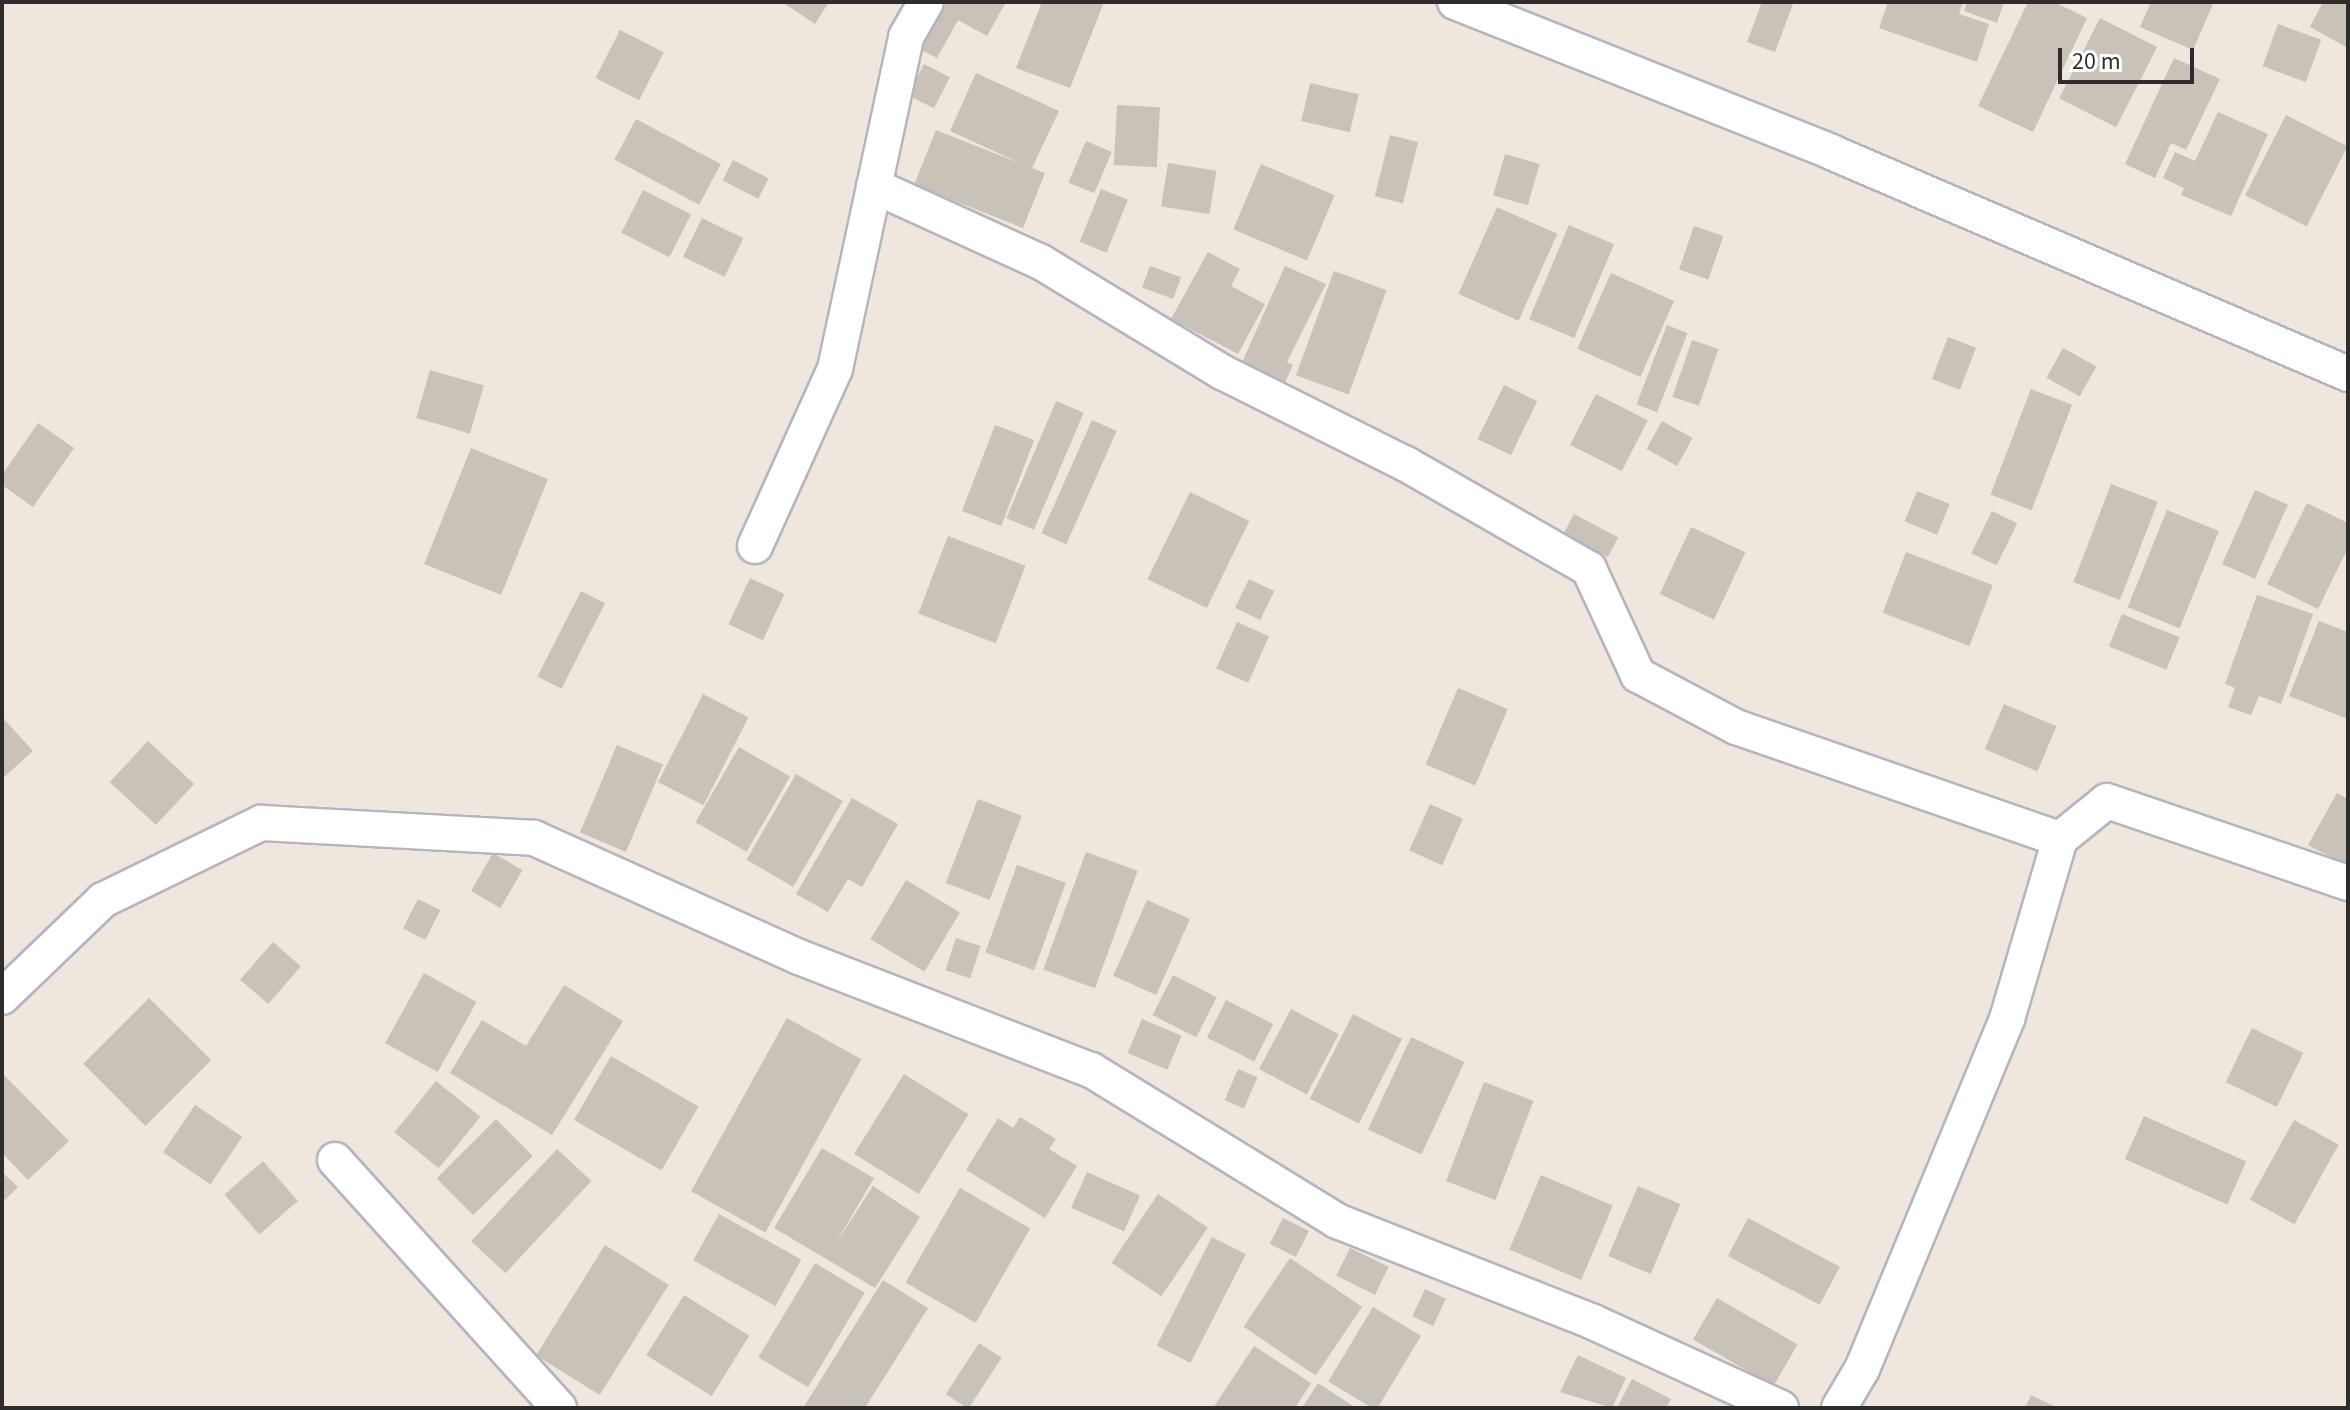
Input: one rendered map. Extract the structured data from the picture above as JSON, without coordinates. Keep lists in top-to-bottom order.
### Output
{
  "scale_bar": "20 m"
}
